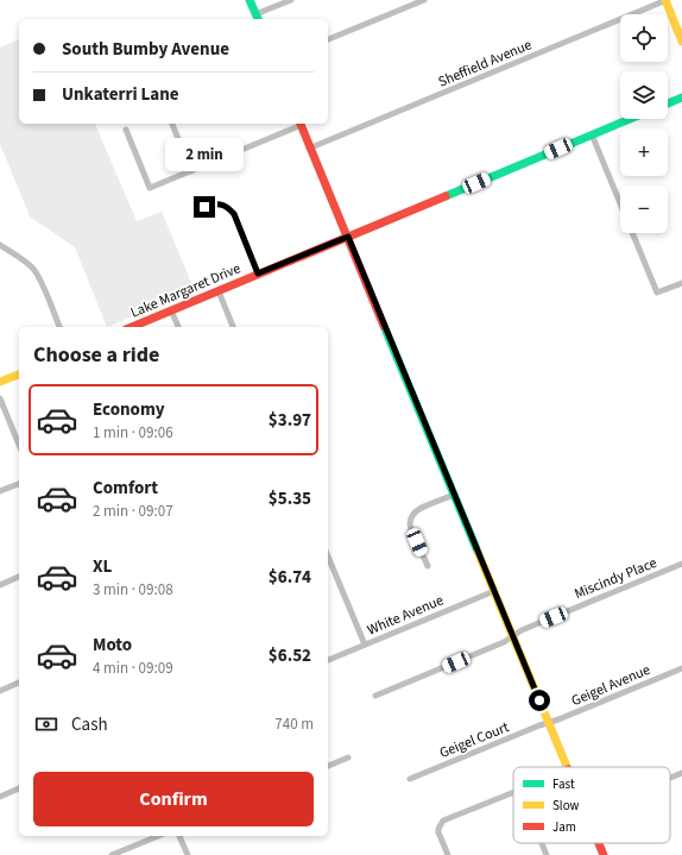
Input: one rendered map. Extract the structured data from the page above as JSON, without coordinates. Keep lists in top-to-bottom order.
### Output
{
  "streets": {
    "street": [
      "Sheffield Avenue",
      "Lake Margaret Drive",
      "Miscindy Place",
      "White Avenue",
      "Geigel Avenue",
      "Geigel Court"
    ]
  },
  "crossings": [
    ["Geigel Avenue", "Geigel Court"]
  ],
  "legend": ["Fast", "Slow", "Jam"],
  "page": {
    "map_buttons": ["+", "−"],
    "banner": ["South Bumby Avenue", "Unkaterri Lane"],
    "bubble": "2 min",
    "heading": "Choose a ride",
    "list": [
      {
        "name": "Economy",
        "note": "1 min · 09:06",
        "value": "$3.97"
      },
      {
        "name": "Comfort",
        "note": "2 min · 09:07",
        "value": "$5.35"
      },
      {
        "name": "XL",
        "note": "3 min · 09:08",
        "value": "$6.74"
      },
      {
        "name": "Moto",
        "note": "4 min · 09:09",
        "value": "$6.52"
      }
    ],
    "pay": ["Cash", "740 m"],
    "buttons": "Confirm"
  }
}
